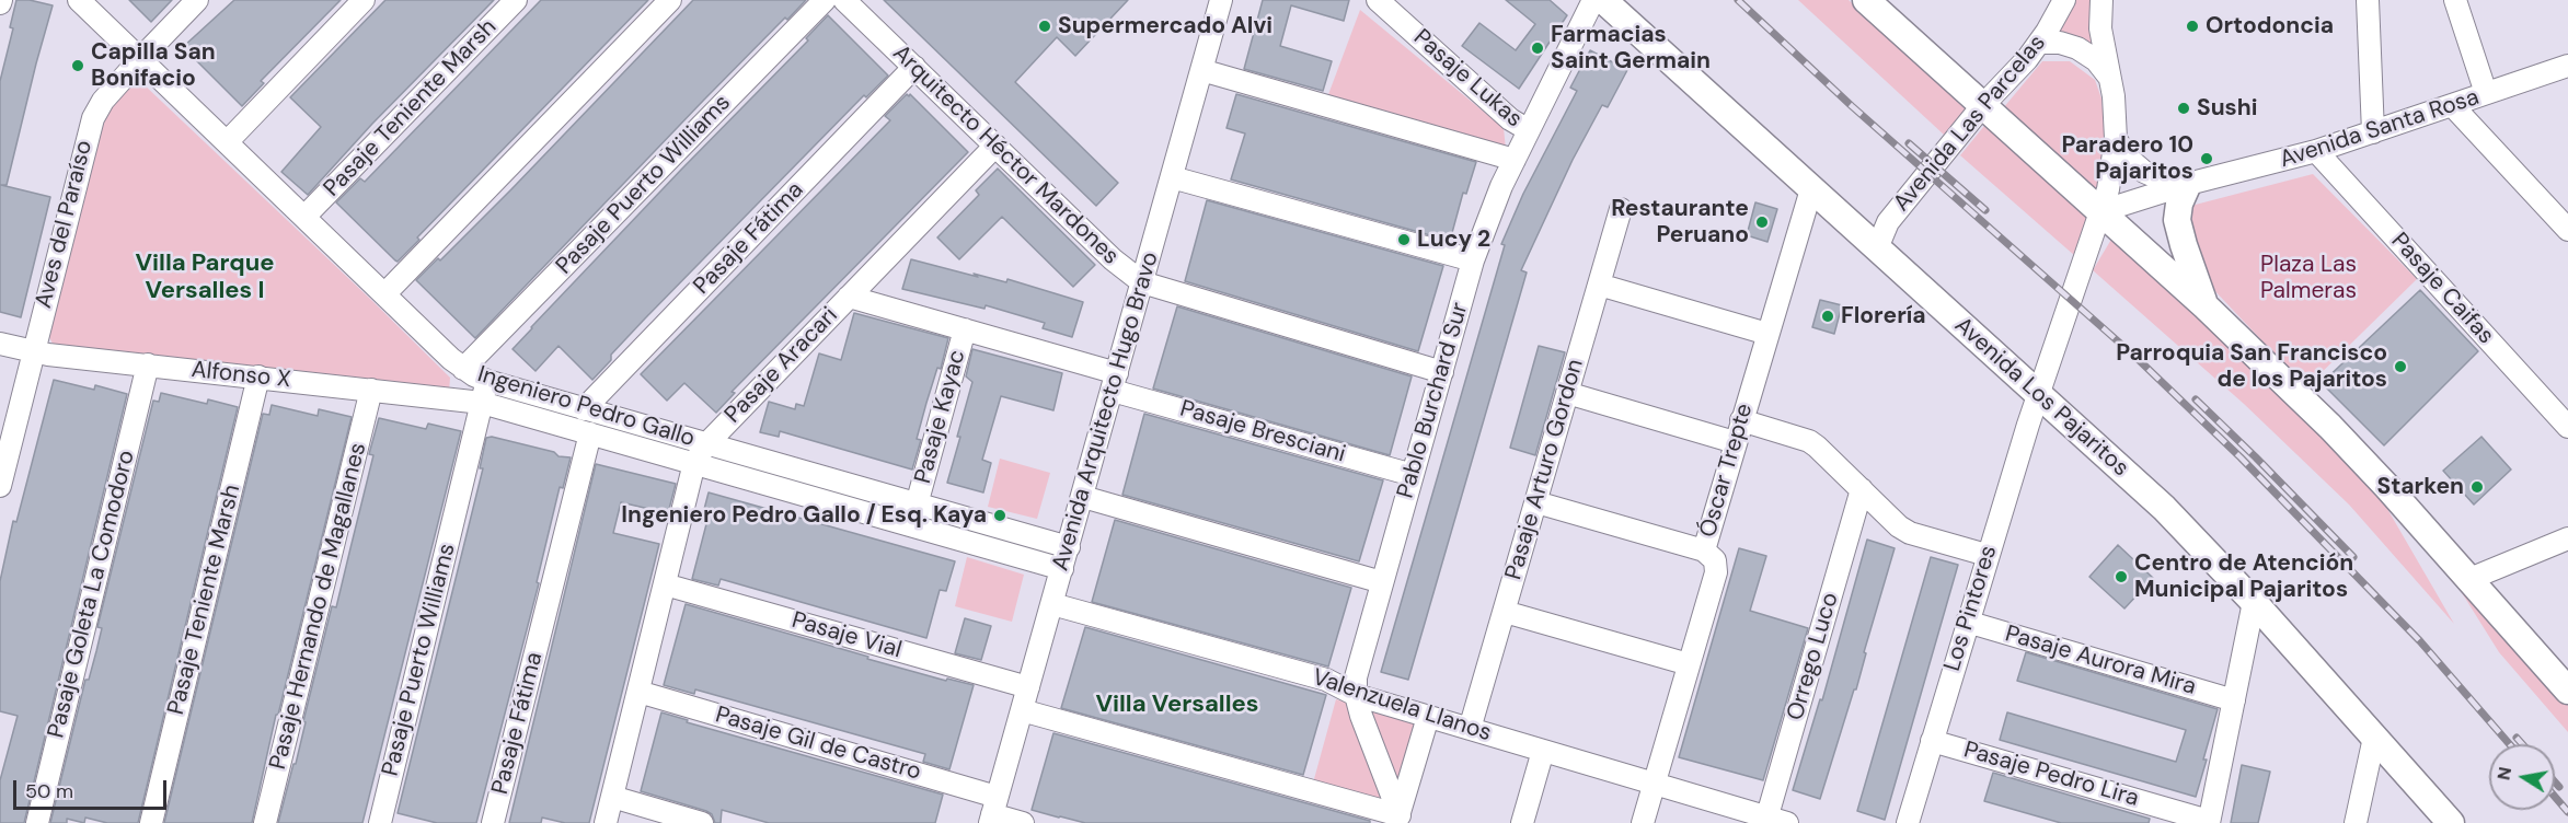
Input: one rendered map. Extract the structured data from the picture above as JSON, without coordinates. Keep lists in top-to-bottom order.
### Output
{
  "streets": {
    "main road": ["Avenida Los Pajaritos"],
    "street": [
      "Pasaje Lukas",
      "Pasaje Teniente Marsh",
      "Avenida Las Parcelas",
      "Avenida Santa Rosa",
      "Arquitecto Héctor Mardones",
      "Pasaje Puerto Williams",
      "Aves del Paraíso",
      "Pasaje Fátima",
      "Pasaje Caifas",
      "Pasaje Aracari",
      "Alfonso X",
      "Pablo Burchard Sur",
      "Ingeniero Pedro Gallo",
      "Avenida Arquitecto Hugo Bravo",
      "Pasaje Kayac",
      "Pasaje Bresciani",
      "Pasaje Arturo Gordon",
      "Óscar Trepte",
      "Pasaje Goleta La Comodoro",
      "Pasaje Hernando de Magallanes",
      "Los Pintores",
      "Pasaje Vial",
      "Orrego Luco",
      "Pasaje Aurora Mira",
      "Valenzuela Llanos",
      "Pasaje Gil de Castro",
      "Pasaje Pedro Lira"
    ]
  },
  "crossings": [
    ["Pasaje Lukas", "Pablo Burchard Sur"],
    ["Pasaje Teniente Marsh", "Alfonso X"],
    ["Pasaje Teniente Marsh", "Ingeniero Pedro Gallo"],
    ["Avenida Las Parcelas", "Avenida Los Pajaritos"],
    ["Avenida Santa Rosa", "Pasaje Caifas"],
    ["Arquitecto Héctor Mardones", "Pasaje Fátima"],
    ["Arquitecto Héctor Mardones", "Pasaje Aracari"],
    ["Arquitecto Héctor Mardones", "Pablo Burchard Sur"],
    ["Arquitecto Héctor Mardones", "Avenida Arquitecto Hugo Bravo"],
    ["Pasaje Puerto Williams", "Alfonso X"],
    ["Pasaje Puerto Williams", "Ingeniero Pedro Gallo"],
    ["Aves del Paraíso", "Alfonso X"],
    ["Aves del Paraíso", "Ingeniero Pedro Gallo"],
    ["Pasaje Fátima", "Ingeniero Pedro Gallo"],
    ["Pasaje Aracari", "Ingeniero Pedro Gallo"],
    ["Pasaje Aracari", "Pasaje Bresciani"],
    ["Pasaje Aracari", "Pasaje Vial"],
    ["Pasaje Aracari", "Pasaje Gil de Castro"],
    ["Alfonso X", "Ingeniero Pedro Gallo"],
    ["Alfonso X", "Pasaje Goleta La Comodoro"],
    ["Alfonso X", "Pasaje Hernando de Magallanes"],
    ["Avenida Los Pajaritos", "Óscar Trepte"],
    ["Avenida Los Pajaritos", "Los Pintores"],
    ["Pablo Burchard Sur", "Pasaje Bresciani"],
    ["Pablo Burchard Sur", "Valenzuela Llanos"],
    ["Ingeniero Pedro Gallo", "Avenida Arquitecto Hugo Bravo"],
    ["Ingeniero Pedro Gallo", "Pasaje Kayac"],
    ["Avenida Arquitecto Hugo Bravo", "Pasaje Bresciani"],
    ["Avenida Arquitecto Hugo Bravo", "Pasaje Vial"],
    ["Avenida Arquitecto Hugo Bravo", "Valenzuela Llanos"],
    ["Avenida Arquitecto Hugo Bravo", "Pasaje Gil de Castro"],
    ["Pasaje Kayac", "Pasaje Bresciani"],
    ["Pasaje Arturo Gordon", "Valenzuela Llanos"],
    ["Óscar Trepte", "Valenzuela Llanos"],
    ["Los Pintores", "Pasaje Aurora Mira"],
    ["Los Pintores", "Pasaje Pedro Lira"],
    ["Orrego Luco", "Valenzuela Llanos"]
  ],
  "districts": ["Villa Parque Versalles I", "Villa Versalles"],
  "parks": ["Plaza Las Palmeras"],
  "places": [
    "Supermercado Alvi",
    "Ortodoncia",
    "Farmacias Saint Germain",
    "Capilla San Bonifacio",
    "Sushi",
    "Paradero 10 Pajaritos",
    "Restaurante Peruano",
    "Lucy 2",
    "Florería",
    "Parroquia San Francisco de los Pajaritos",
    "Starken",
    "Ingeniero Pedro Gallo / Esq. Kaya",
    "Centro de Atención Municipal Pajaritos"
  ],
  "scale_bar": "50 m",
  "north": "left"
}
